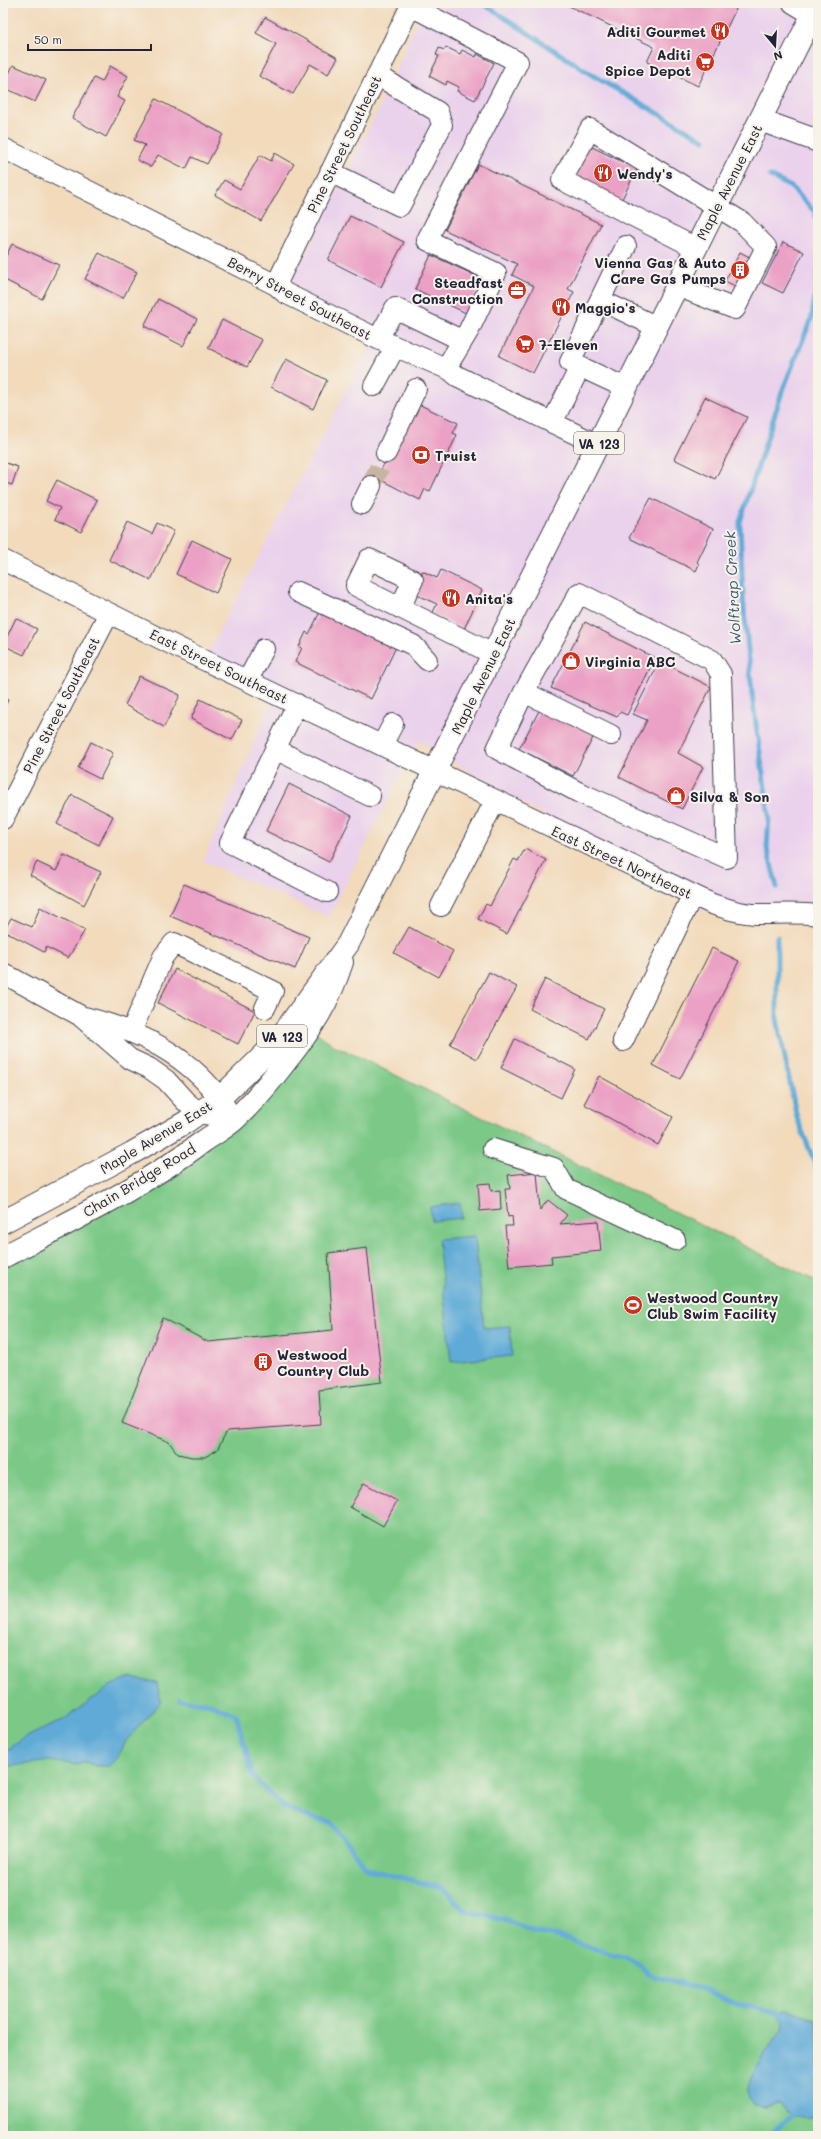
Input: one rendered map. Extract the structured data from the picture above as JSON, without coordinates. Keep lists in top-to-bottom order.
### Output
{
  "streets": {
    "main road": ["Maple Avenue East", "VA 123", "Chain Bridge Road"],
    "street": [
      "Pine Street Southeast",
      "Berry Street Southeast",
      "East Street Southeast",
      "East Street Northeast"
    ]
  },
  "crossings": [
    ["Pine Street Southeast", "Berry Street Southeast"],
    ["Pine Street Southeast", "East Street Southeast"],
    ["Maple Avenue East", "Berry Street Southeast"],
    ["Maple Avenue East", "East Street Southeast"],
    ["Maple Avenue East", "East Street Northeast"],
    ["Maple Avenue East", "Chain Bridge Road"],
    ["East Street Southeast", "East Street Northeast"]
  ],
  "water": ["Wolftrap Creek"],
  "places": {
    "restaurant": [
      "Aditi Gourmet",
      "Wendy's",
      "Maggio's",
      "Anita's"
    ],
    "supermarket": ["Aditi Spice Depot", "7-Eleven"],
    "building": ["Vienna Gas & Auto Care Gas Pumps", "Westwood Country Club"],
    "office": ["Steadfast Construction"],
    "bank": ["Truist"],
    "shop": ["Virginia ABC", "Silva & Son"],
    "sports": ["Westwood Country Club Swim Facility"]
  },
  "scale_bar": "50 m",
  "north": "bottom"
}
